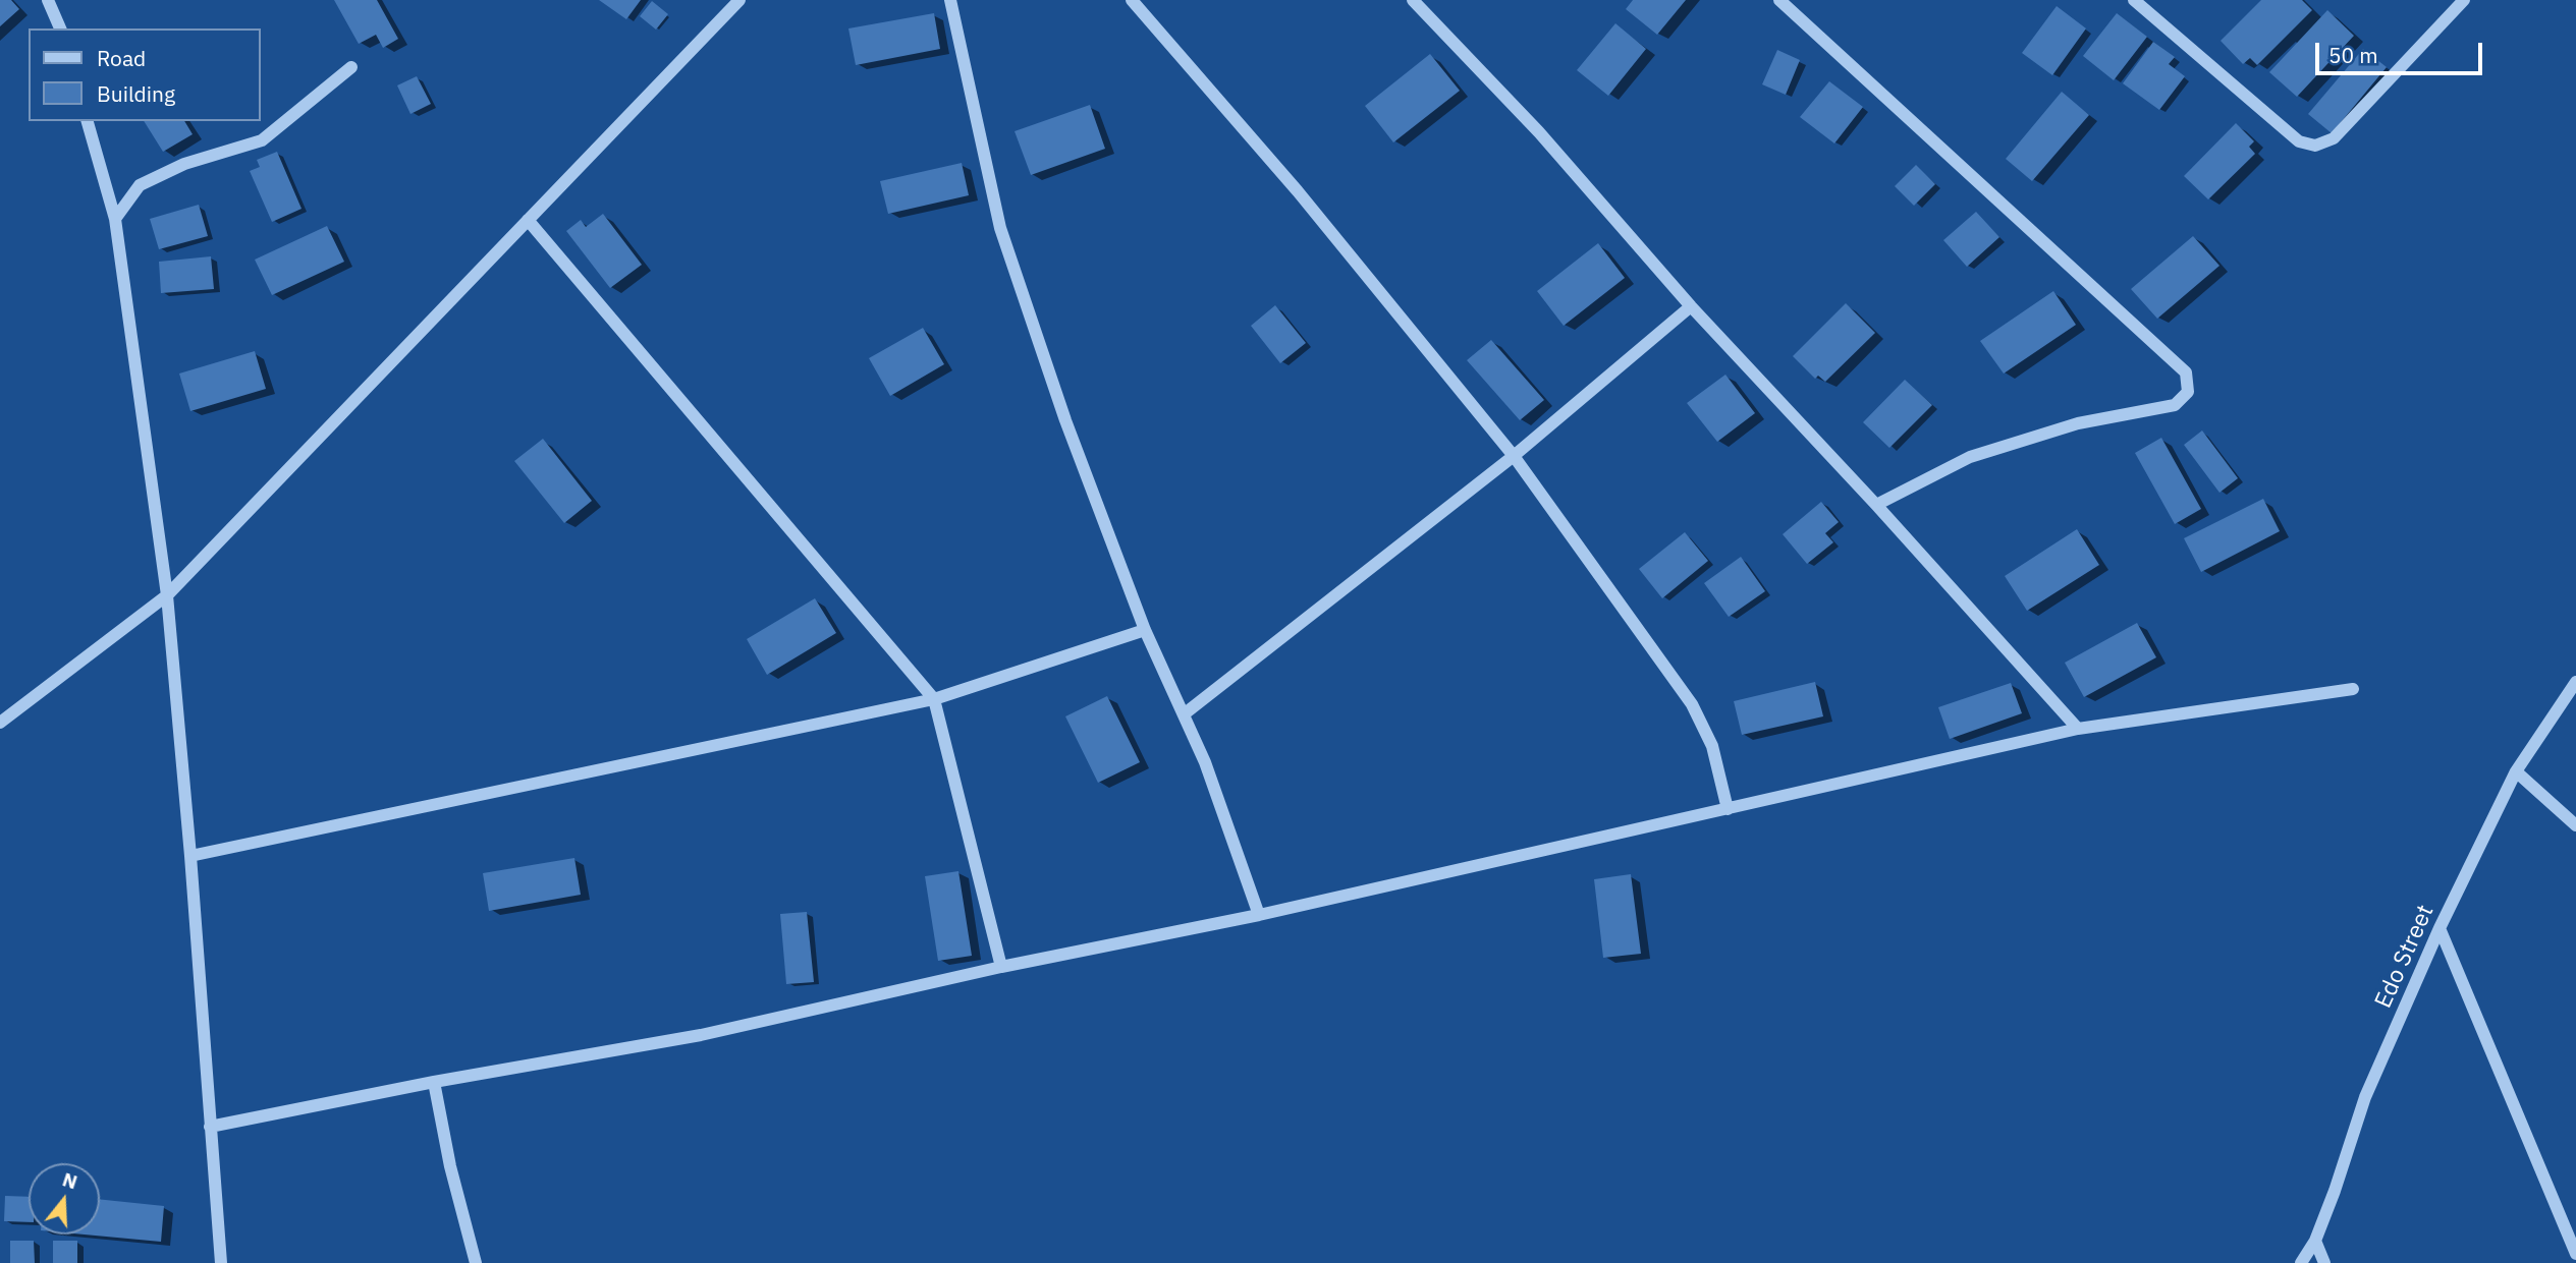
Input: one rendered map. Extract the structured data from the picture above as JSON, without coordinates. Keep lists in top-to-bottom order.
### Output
{
  "streets": {
    "street": ["Edo Street"]
  },
  "legend": ["Road", "Building"],
  "scale_bar": "50 m",
  "north": "top"
}
